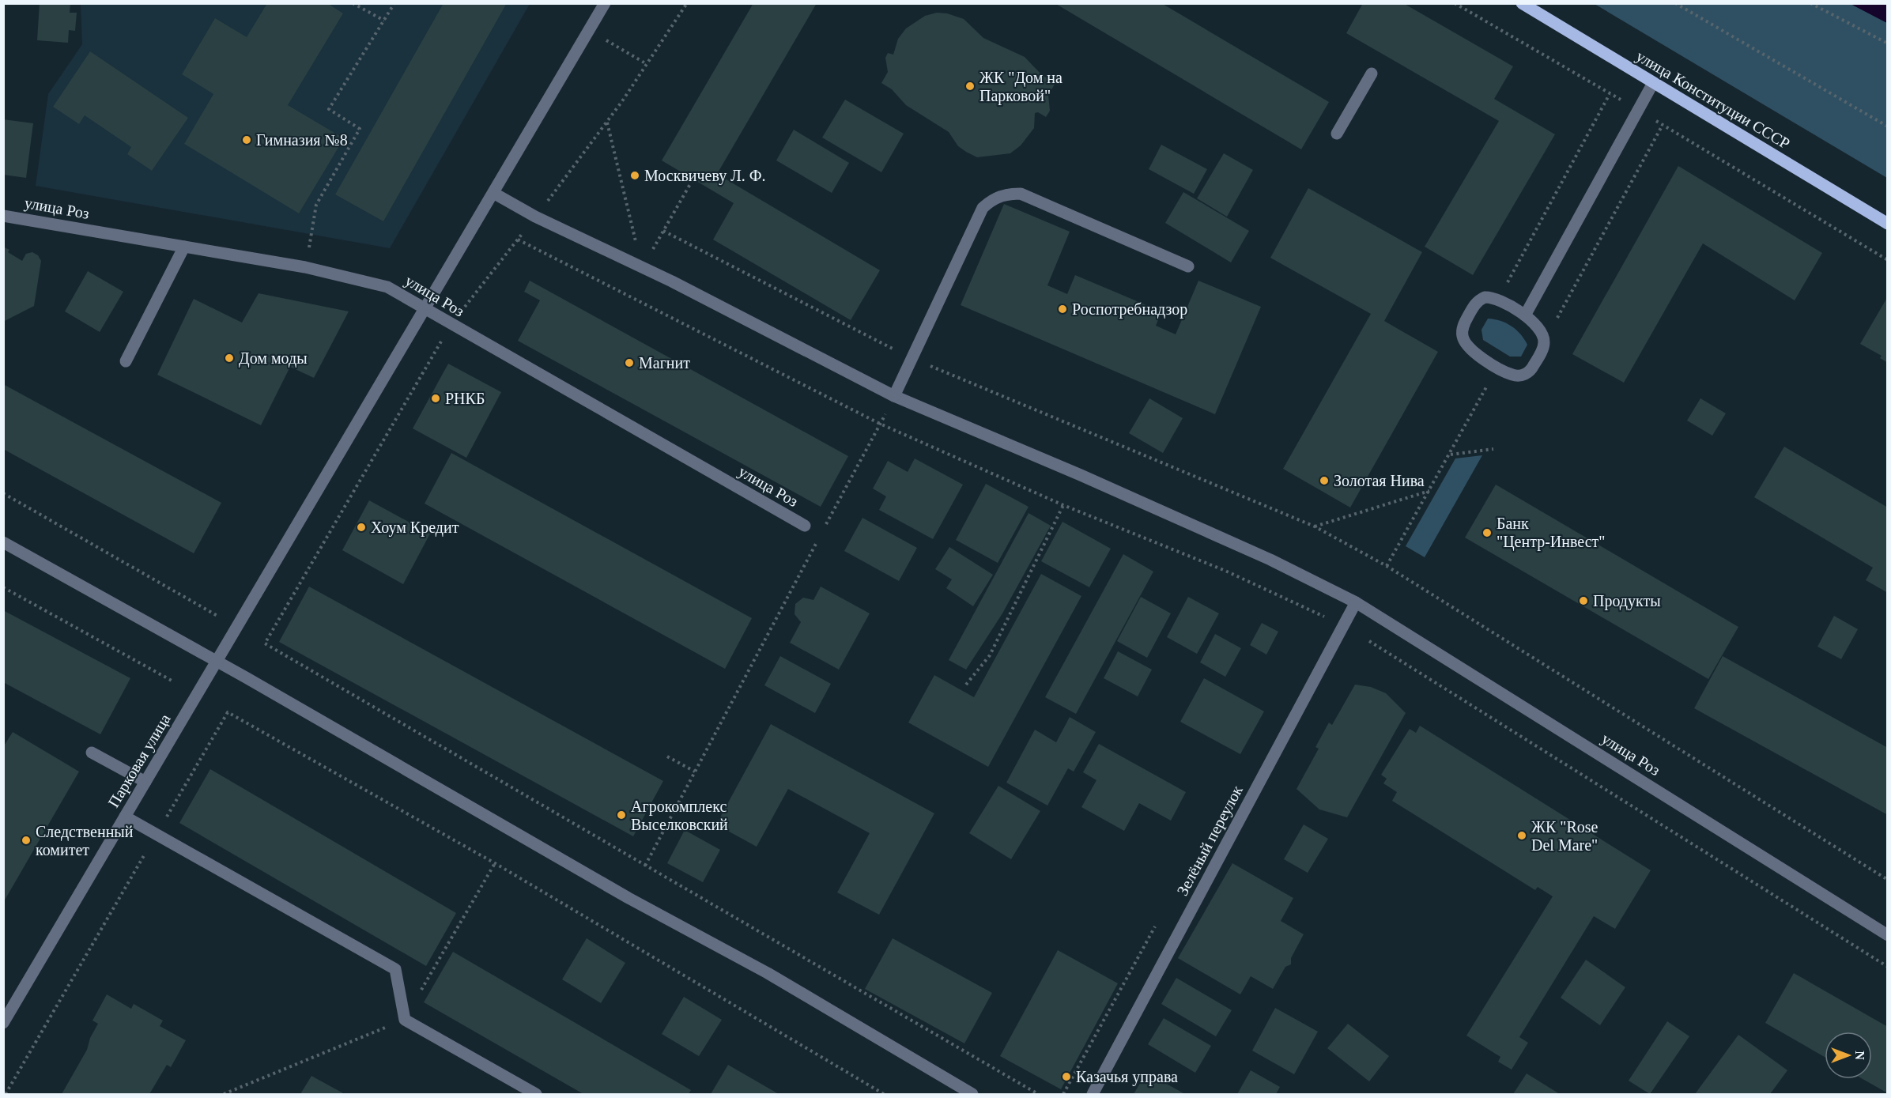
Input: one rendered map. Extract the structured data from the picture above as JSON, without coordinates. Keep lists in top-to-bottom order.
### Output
{
  "streets": {
    "main road": ["улица Конституции СССР"],
    "street": ["улица Роз", "Парковая улица", "Зелёный переулок"]
  },
  "crossings": [
    ["улица Роз", "Парковая улица"],
    ["улица Роз", "Зелёный переулок"]
  ],
  "places": [
    "ЖК \"Дом на Парковой\"",
    "Гимназия №8",
    "Москвичеву Л. Ф.",
    "Роспотребнадзор",
    "Дом моды",
    "Магнит",
    "РНКБ",
    "Золотая Нива",
    "Хоум Кредит",
    "Банк \"Центр-Инвест\"",
    "Продукты",
    "Агрокомплекс Выселковский",
    "ЖК \"Rose Del Mare\"",
    "Следственный комитет",
    "Казачья управа"
  ],
  "north": "right"
}
